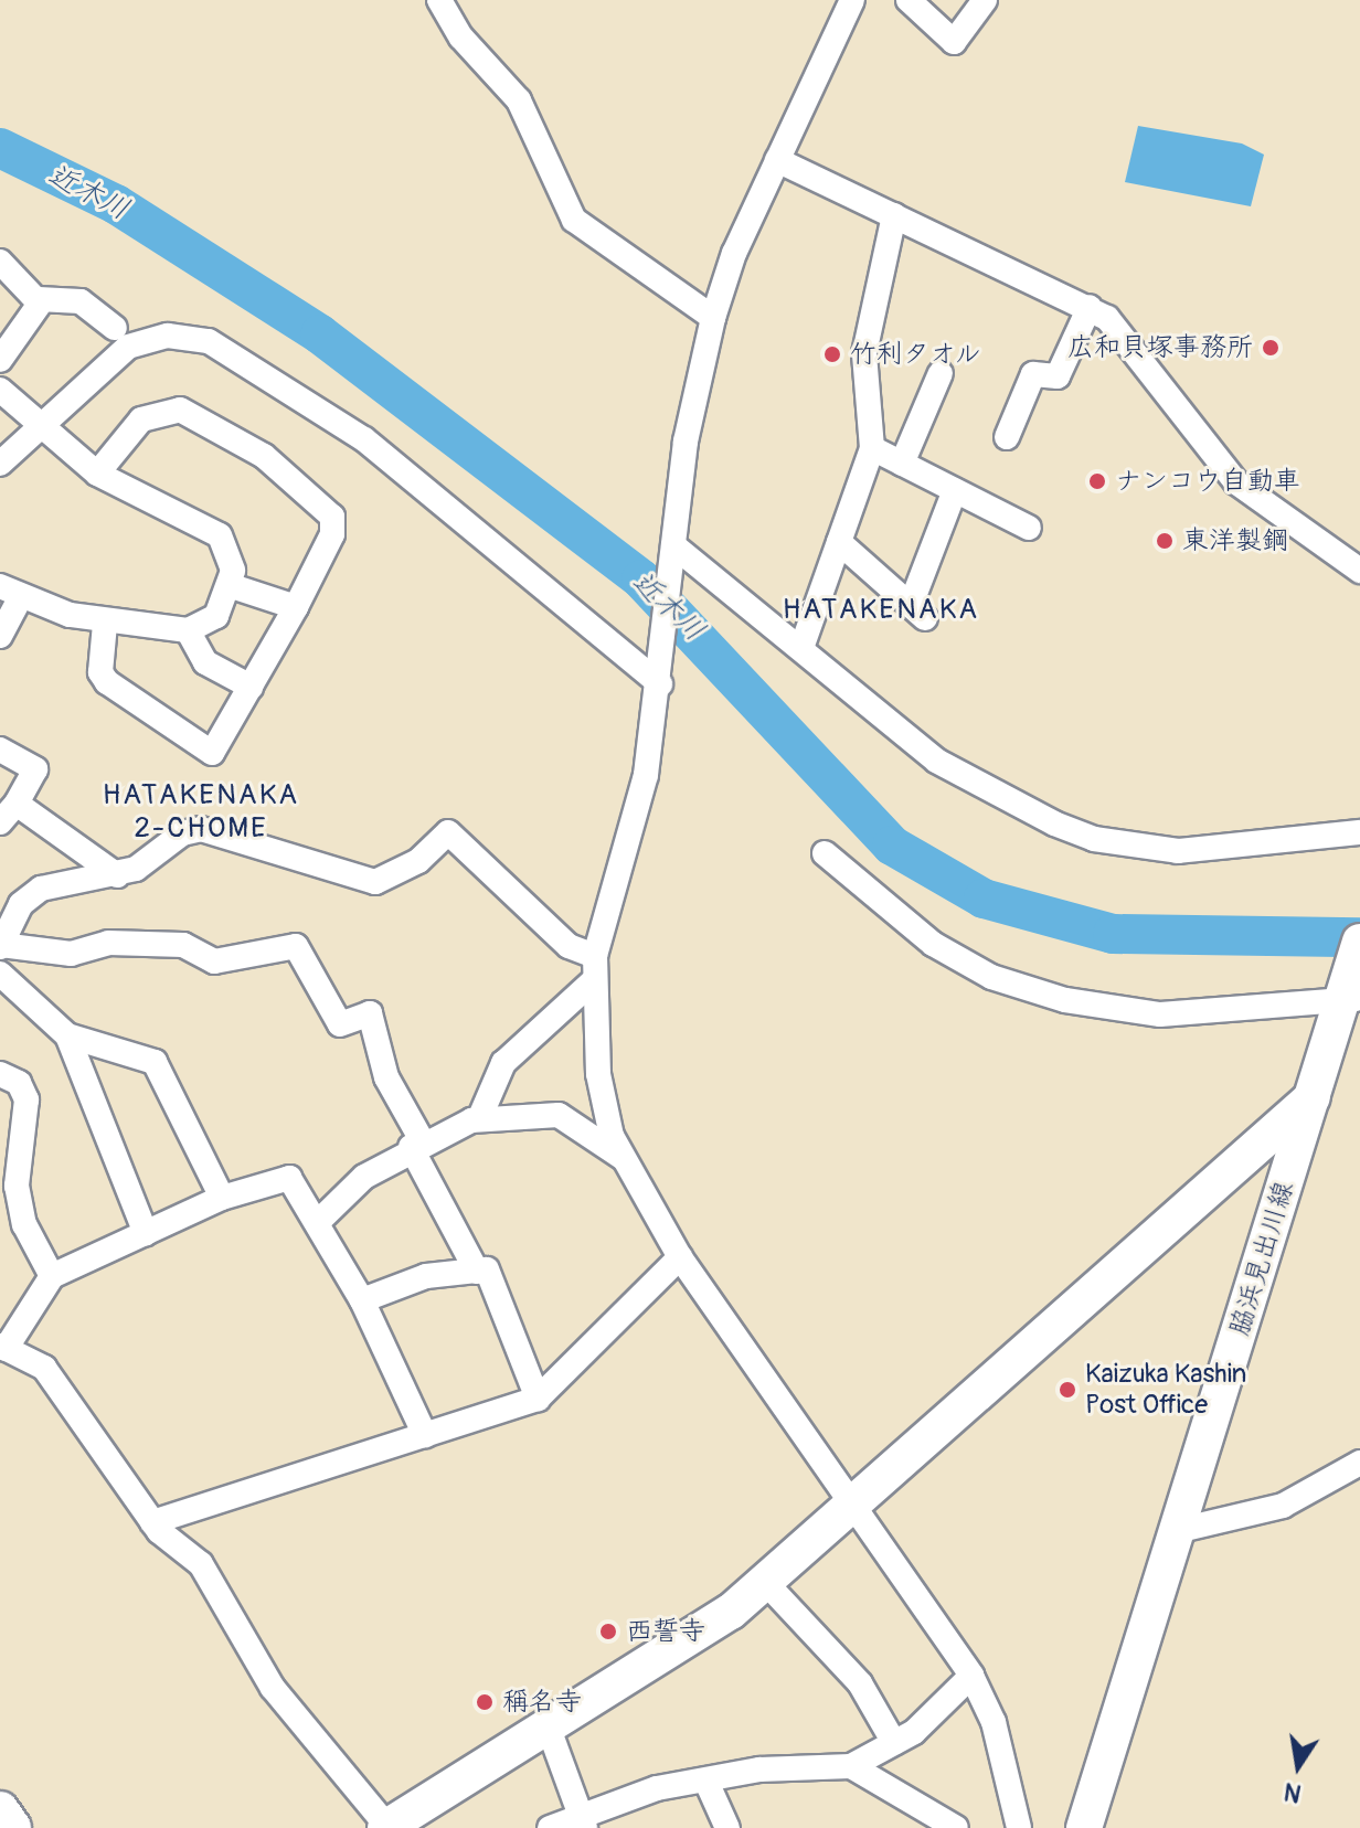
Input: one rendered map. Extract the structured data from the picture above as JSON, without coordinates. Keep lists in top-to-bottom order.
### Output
{
  "streets": {
    "street": ["脇浜見出川線"]
  },
  "districts": ["HATAKENAKA", "HATAKENAKA 2-CHOME"],
  "water": ["近木川"],
  "places": [
    "広和貝塚事務所",
    "竹利タオル",
    "ナンコウ自動車",
    "東洋製鋼",
    "Kaizuka Kashin Post Office",
    "西誓寺",
    "稱名寺"
  ],
  "north": "bottom"
}
